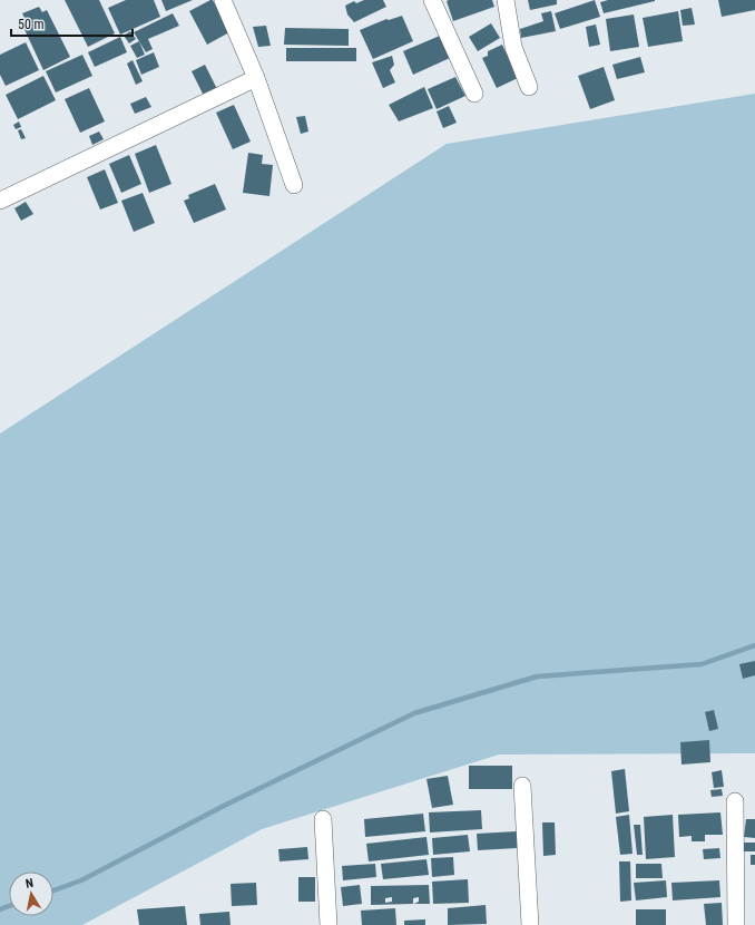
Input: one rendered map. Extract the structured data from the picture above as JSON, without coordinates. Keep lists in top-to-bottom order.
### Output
{
  "scale_bar": "50 m",
  "north": "top"
}
